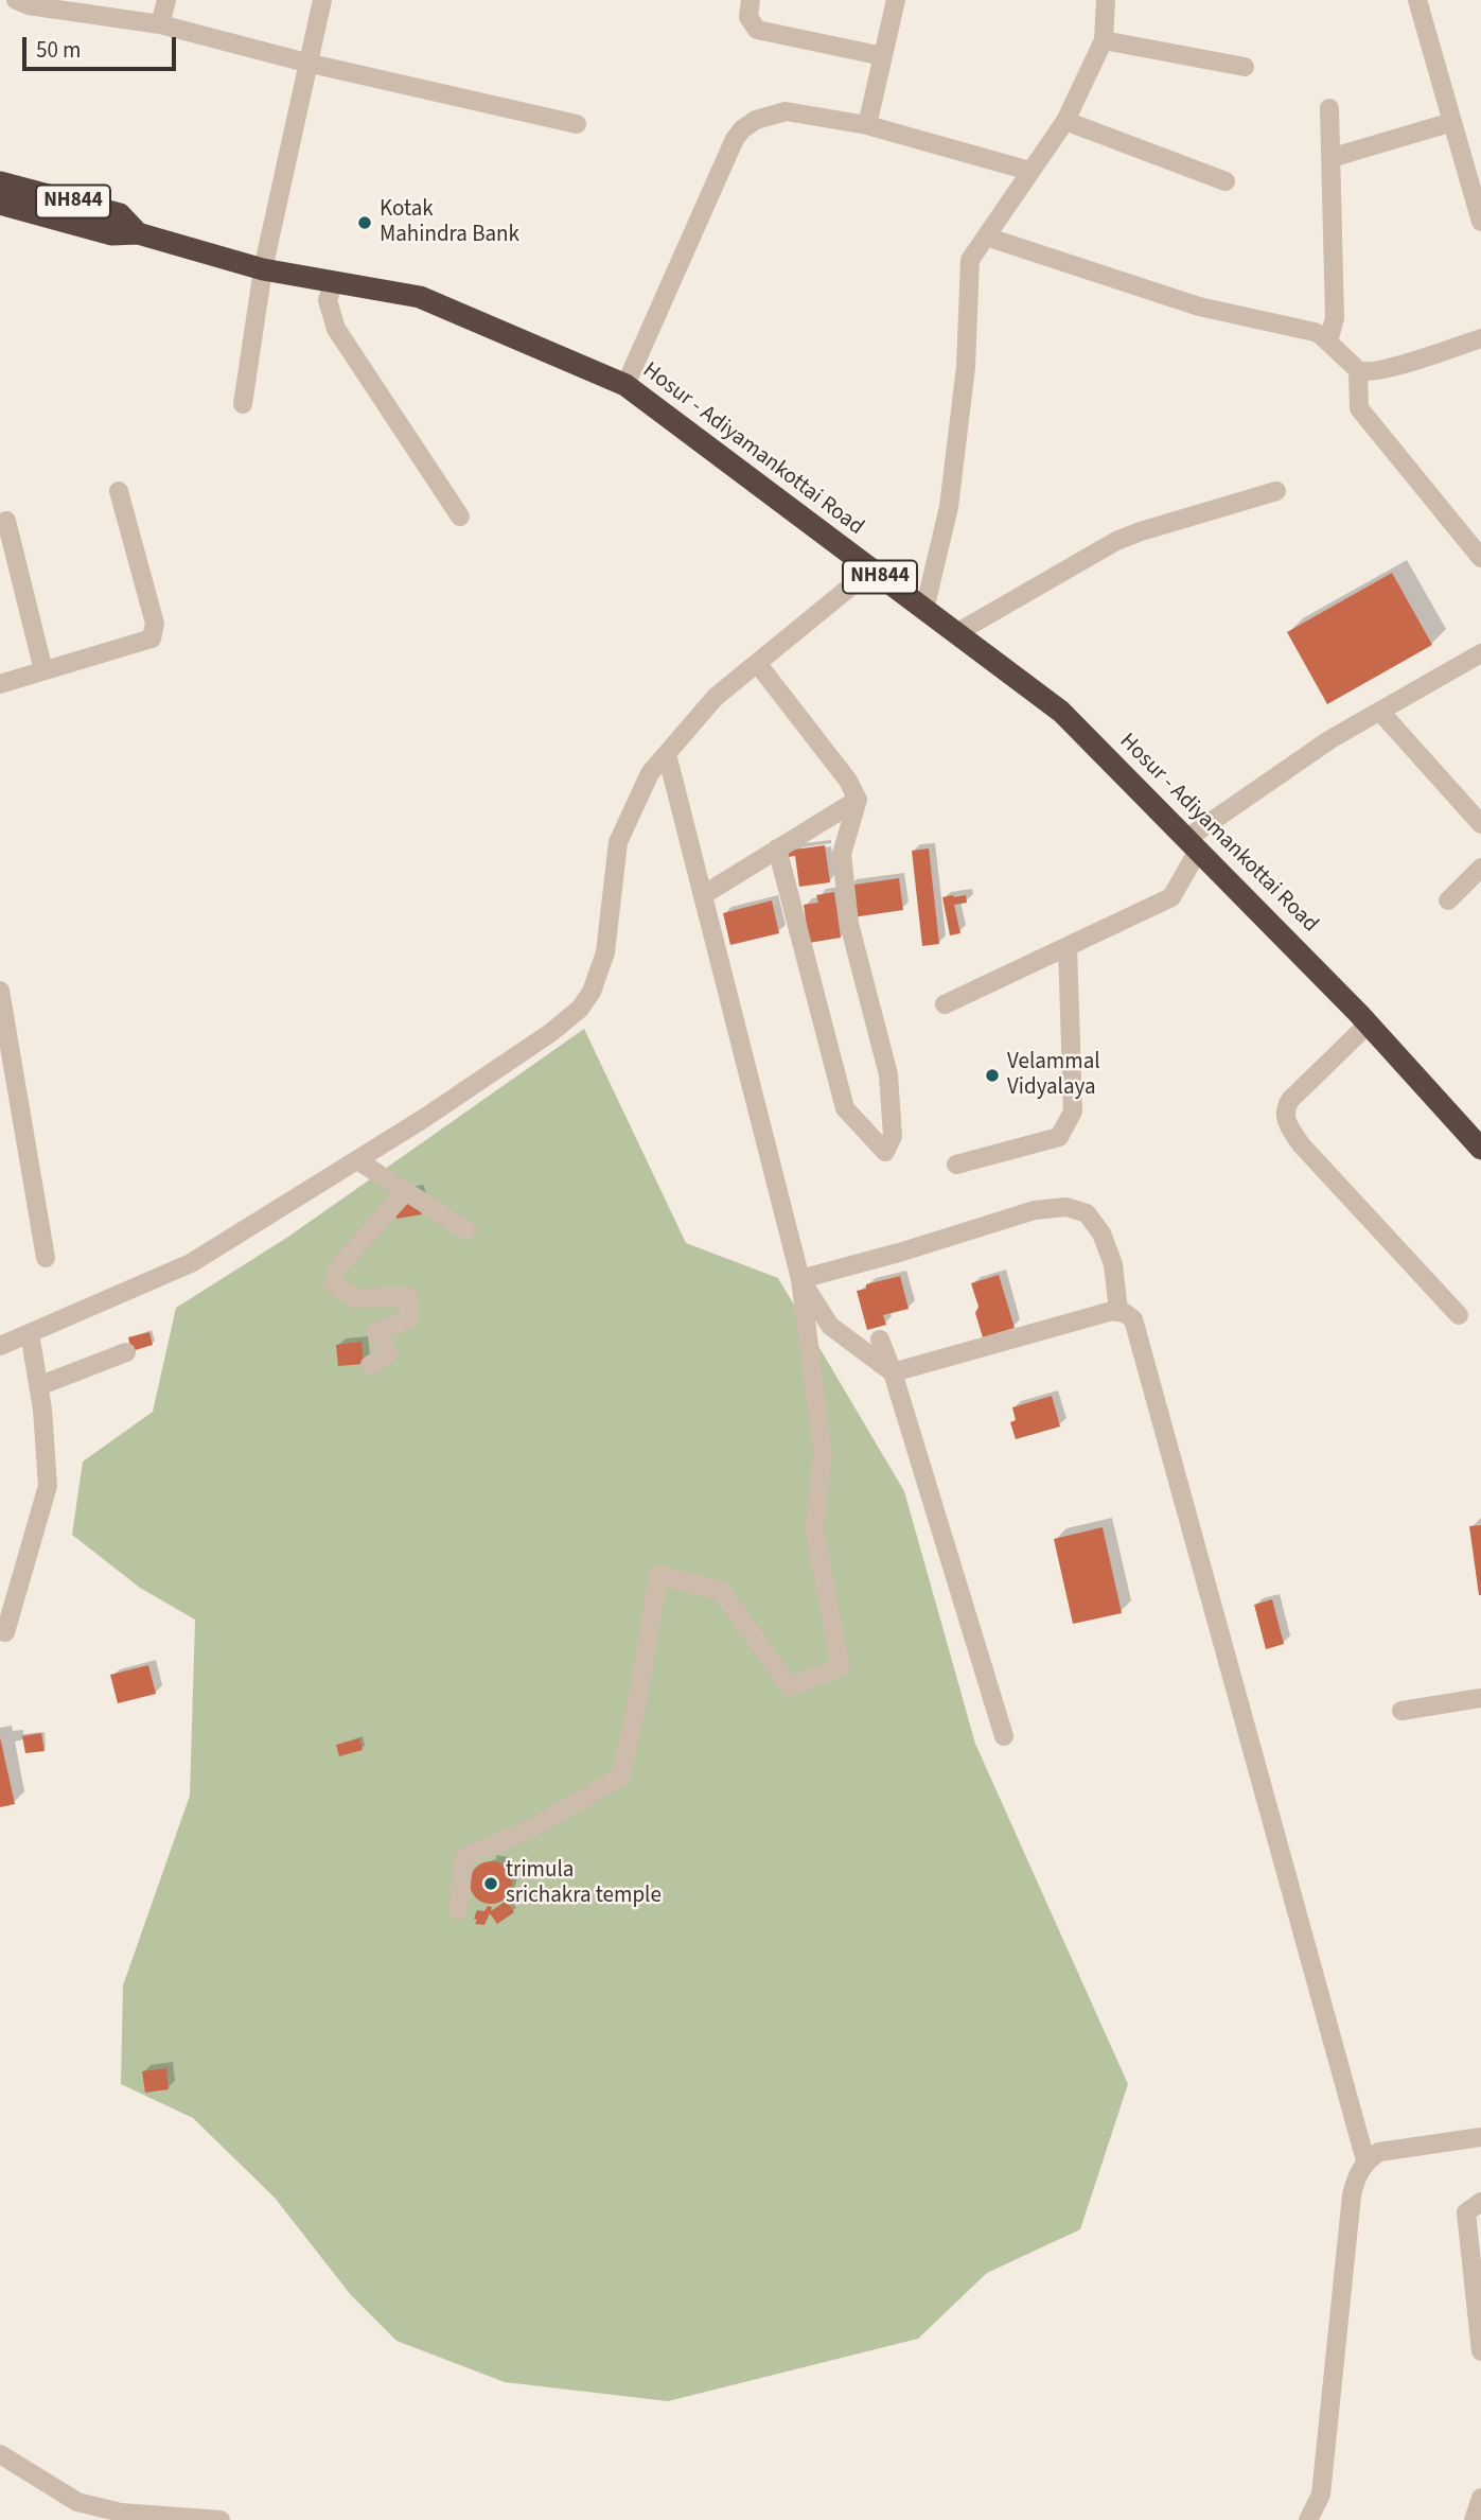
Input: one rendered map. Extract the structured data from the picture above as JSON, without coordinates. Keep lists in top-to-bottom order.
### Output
{
  "streets": {
    "highway": ["NH844", "Hosur - Adiyamankottai Road"]
  },
  "places": ["Kotak Mahindra Bank", "Velammal Vidyalaya", "trimula srichakra temple"],
  "scale_bar": "50 m"
}
